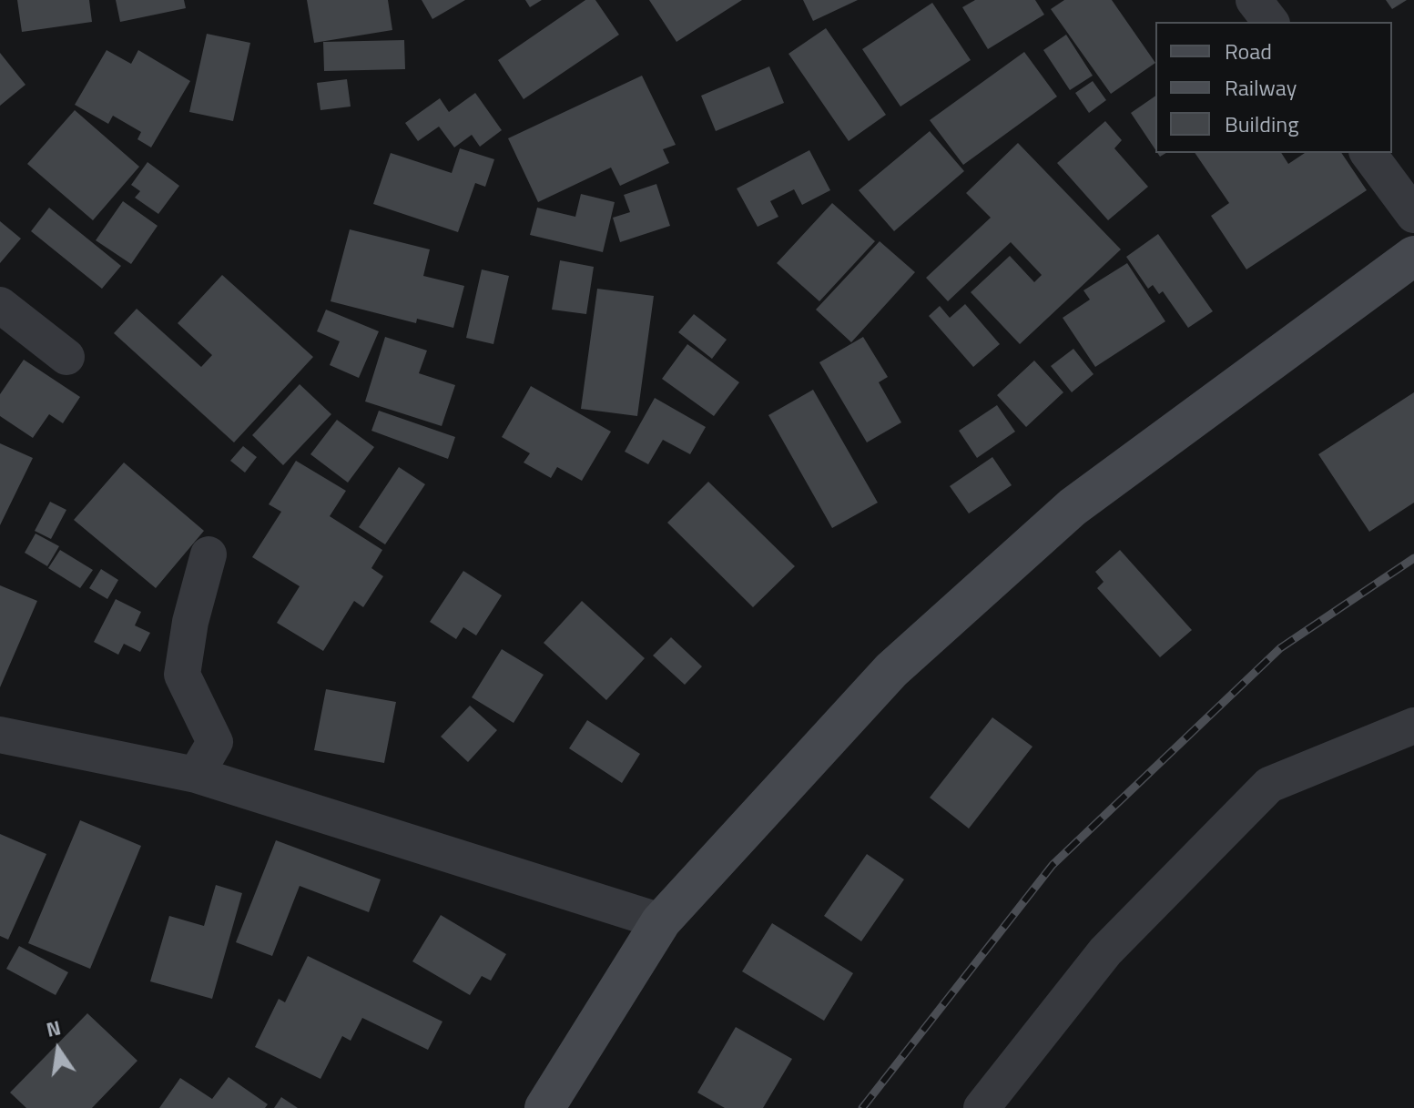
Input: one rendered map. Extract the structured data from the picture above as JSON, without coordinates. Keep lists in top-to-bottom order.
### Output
{
  "legend": ["Road", "Railway", "Building"],
  "north": "top"
}
